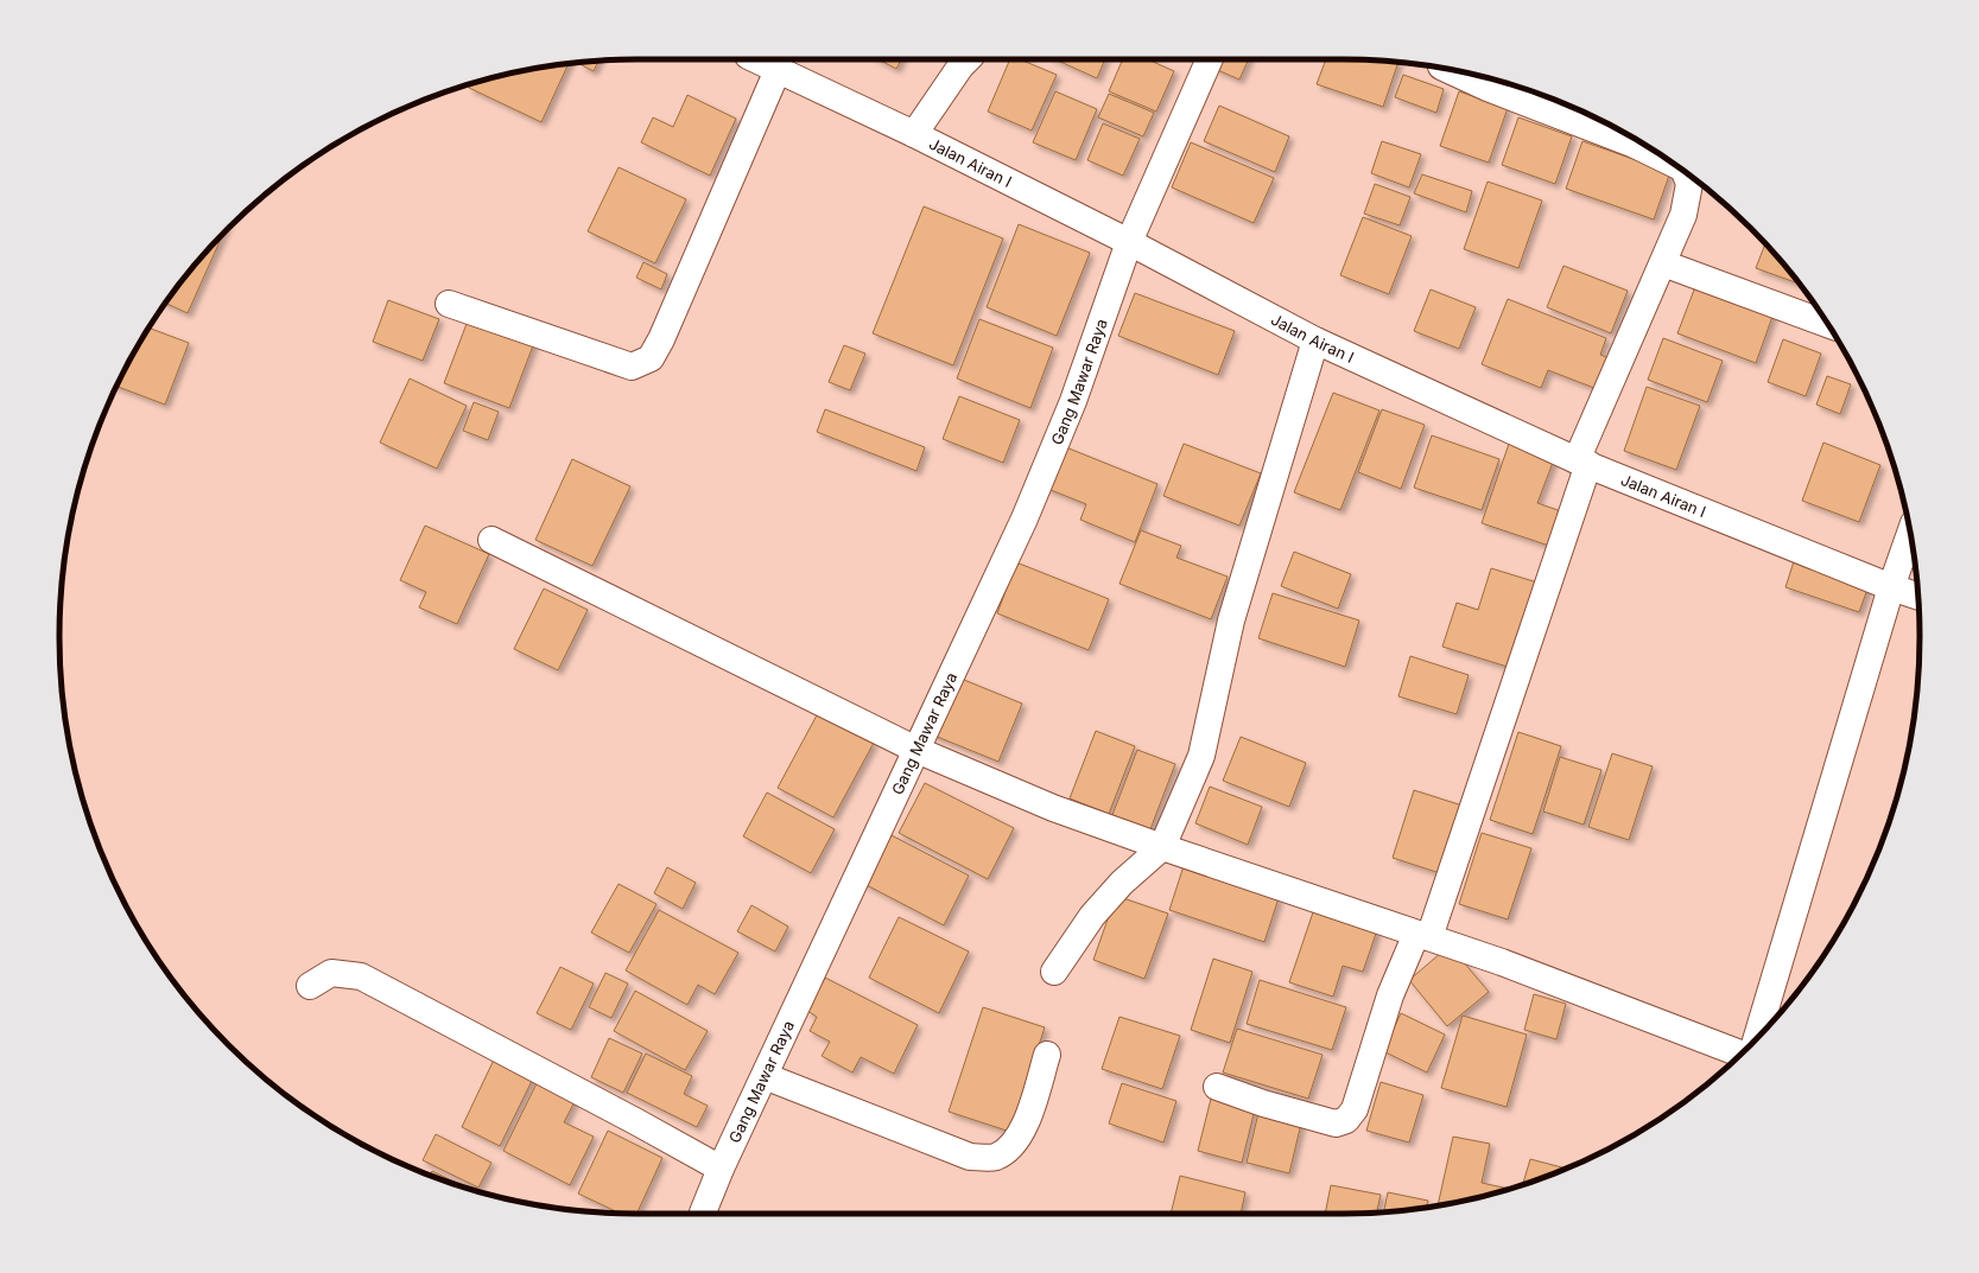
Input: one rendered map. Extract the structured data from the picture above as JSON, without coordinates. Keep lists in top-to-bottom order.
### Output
{
  "streets": {
    "street": ["Jalan Airan I", "Gang Mawar Raya"]
  },
  "crossings": [
    ["Jalan Airan I", "Gang Mawar Raya"]
  ]
}
